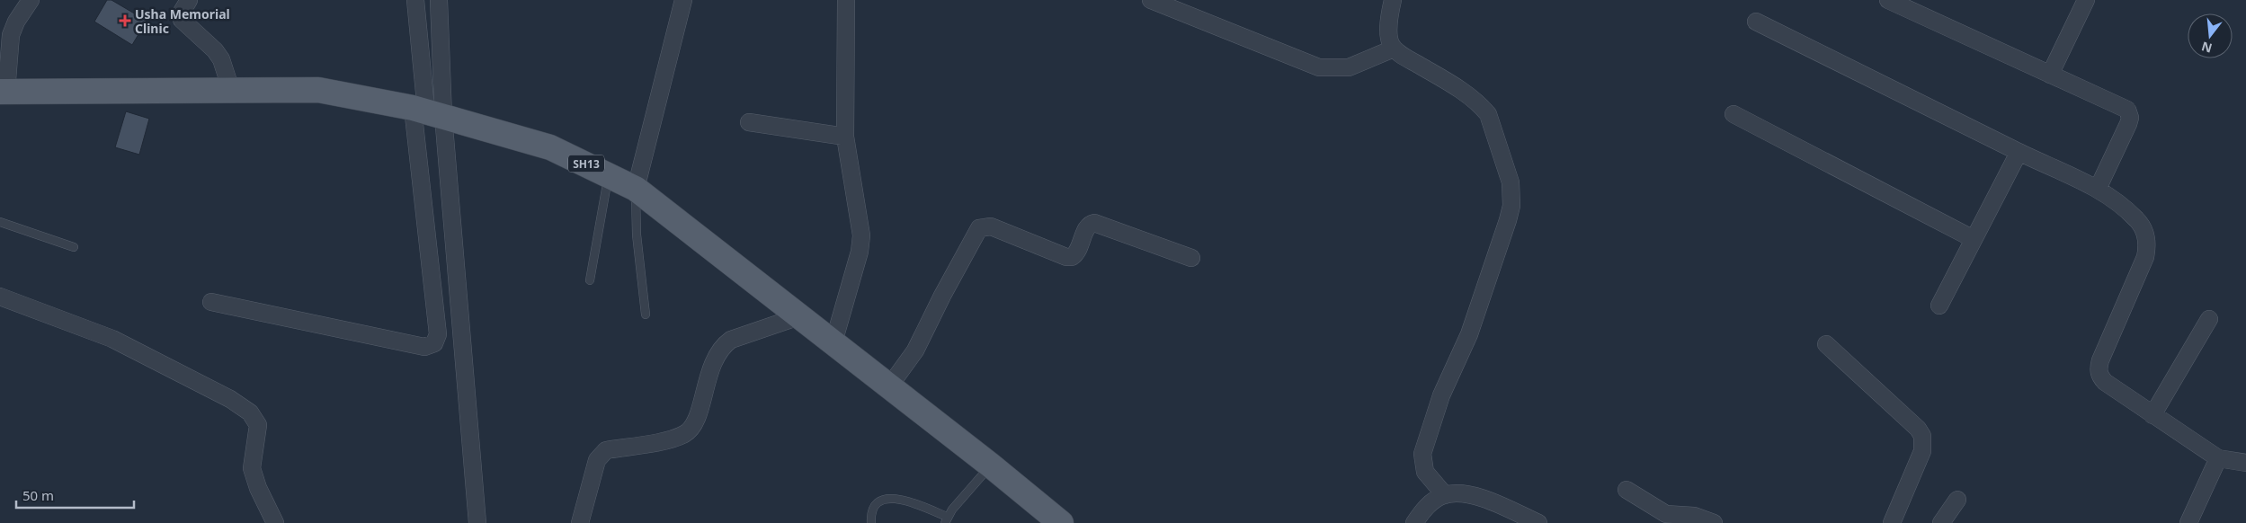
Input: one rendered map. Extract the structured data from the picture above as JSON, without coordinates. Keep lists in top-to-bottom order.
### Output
{
  "streets": {
    "main road": ["SH13"]
  },
  "places": {
    "health": ["Usha Memorial Clinic"]
  },
  "scale_bar": "50 m",
  "north": "bottom"
}
